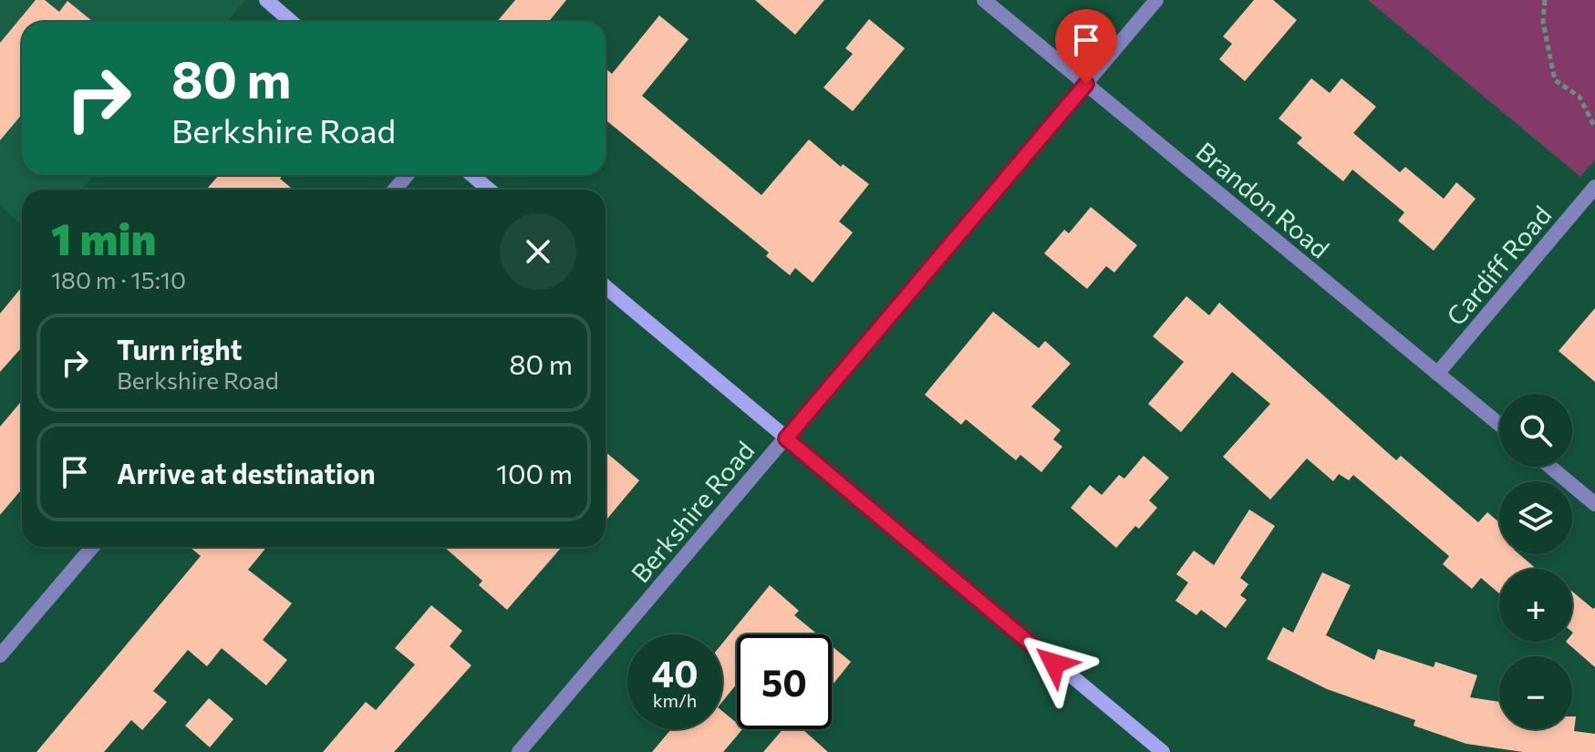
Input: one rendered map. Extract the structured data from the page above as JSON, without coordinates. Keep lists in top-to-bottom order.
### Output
{
  "streets": {
    "street": ["Brandon Road", "Cardiff Road", "Berkshire Road"]
  },
  "crossings": [
    ["Brandon Road", "Cardiff Road"],
    ["Brandon Road", "Berkshire Road"]
  ],
  "page": {
    "turn": ["80 m", "Berkshire Road"],
    "heading": ["1 min", "180 m · 15:10"],
    "list": [
      {
        "name": "Turn right",
        "note": "Berkshire Road",
        "value": "80 m"
      },
      {
        "name": "Arrive at destination",
        "value": "100 m"
      }
    ],
    "map_buttons": ["+", "−"],
    "speed": "40 km/h",
    "limit": "50"
  }
}
